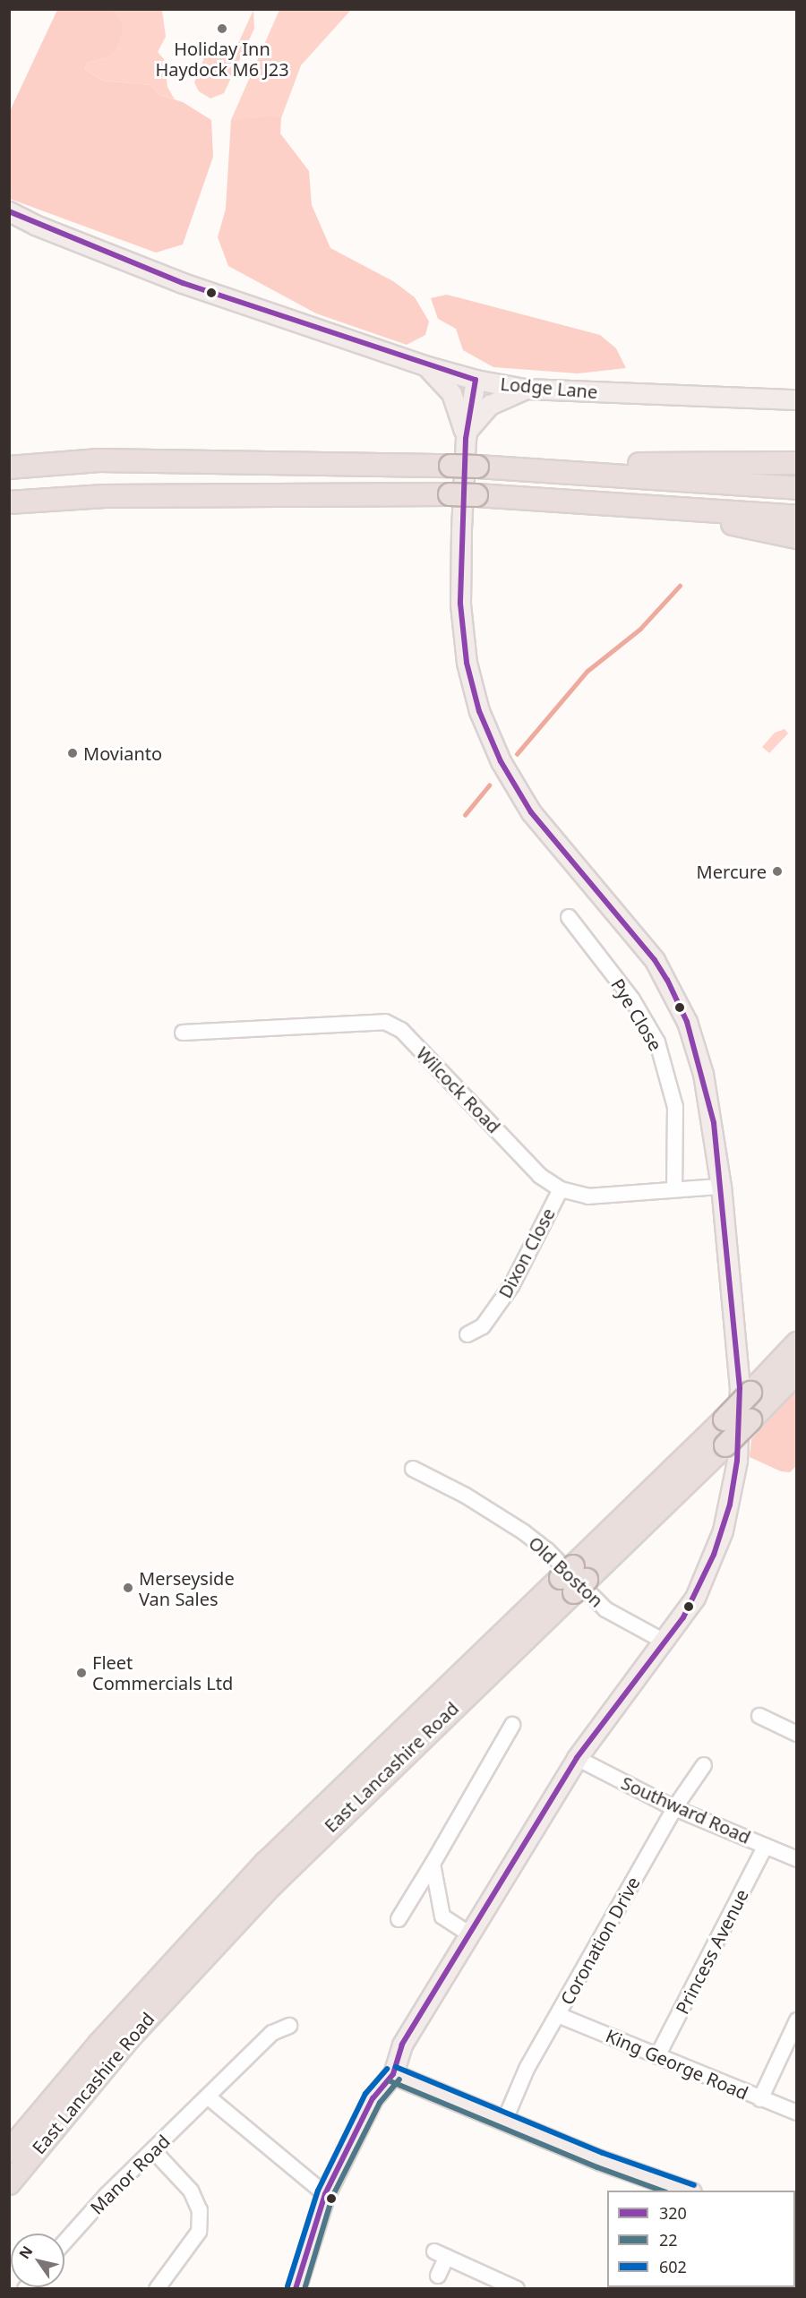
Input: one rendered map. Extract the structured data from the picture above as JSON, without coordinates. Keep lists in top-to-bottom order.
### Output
{
  "streets": {
    "highway": ["East Lancashire Road"],
    "main road": ["Lodge Lane"],
    "street": [
      "Pye Close",
      "Wilcock Road",
      "Dixon Close",
      "Old Boston",
      "Southward Road",
      "Coronation Drive",
      "Princess Avenue",
      "King George Road",
      "Manor Road"
    ]
  },
  "crossings": [
    ["Pye Close", "Wilcock Road"],
    ["Wilcock Road", "Dixon Close"],
    ["Southward Road", "Coronation Drive"],
    ["Southward Road", "Princess Avenue"],
    ["Coronation Drive", "King George Road"],
    ["Princess Avenue", "King George Road"]
  ],
  "places": [
    "Holiday Inn Haydock M6 J23",
    "Movianto",
    "Mercure",
    "Merseyside Van Sales",
    "Fleet Commercials Ltd"
  ],
  "lines": ["transit line 320", "transit line 602", "transit line 22"],
  "legend": ["320", "22", "602"],
  "north": "top left"
}
